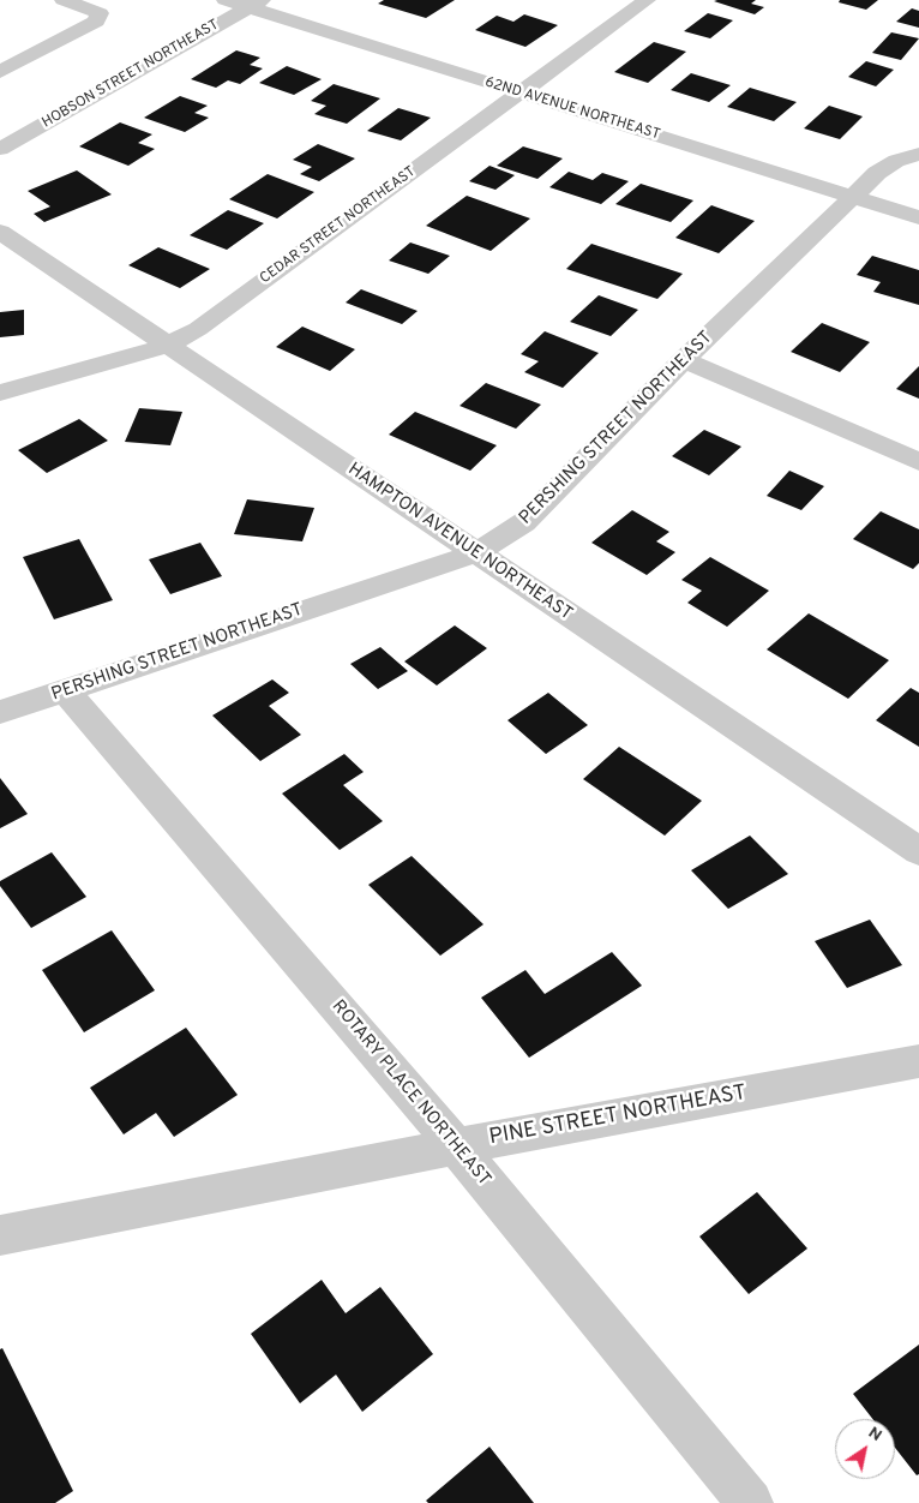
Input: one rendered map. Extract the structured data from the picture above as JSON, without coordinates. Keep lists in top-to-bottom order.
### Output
{
  "streets": {
    "street": [
      "HOBSON STREET NORTHEAST",
      "62ND AVENUE NORTHEAST",
      "CEDAR STREET NORTHEAST",
      "PERSHING STREET NORTHEAST",
      "HAMPTON AVENUE NORTHEAST",
      "ROTARY PLACE NORTHEAST",
      "PINE STREET NORTHEAST"
    ]
  },
  "crossings": [
    ["HOBSON STREET NORTHEAST", "62ND AVENUE NORTHEAST"],
    ["62ND AVENUE NORTHEAST", "CEDAR STREET NORTHEAST"],
    ["62ND AVENUE NORTHEAST", "PERSHING STREET NORTHEAST"],
    ["CEDAR STREET NORTHEAST", "HAMPTON AVENUE NORTHEAST"],
    ["PERSHING STREET NORTHEAST", "HAMPTON AVENUE NORTHEAST"],
    ["PERSHING STREET NORTHEAST", "ROTARY PLACE NORTHEAST"],
    ["ROTARY PLACE NORTHEAST", "PINE STREET NORTHEAST"]
  ],
  "north": "top right"
}
